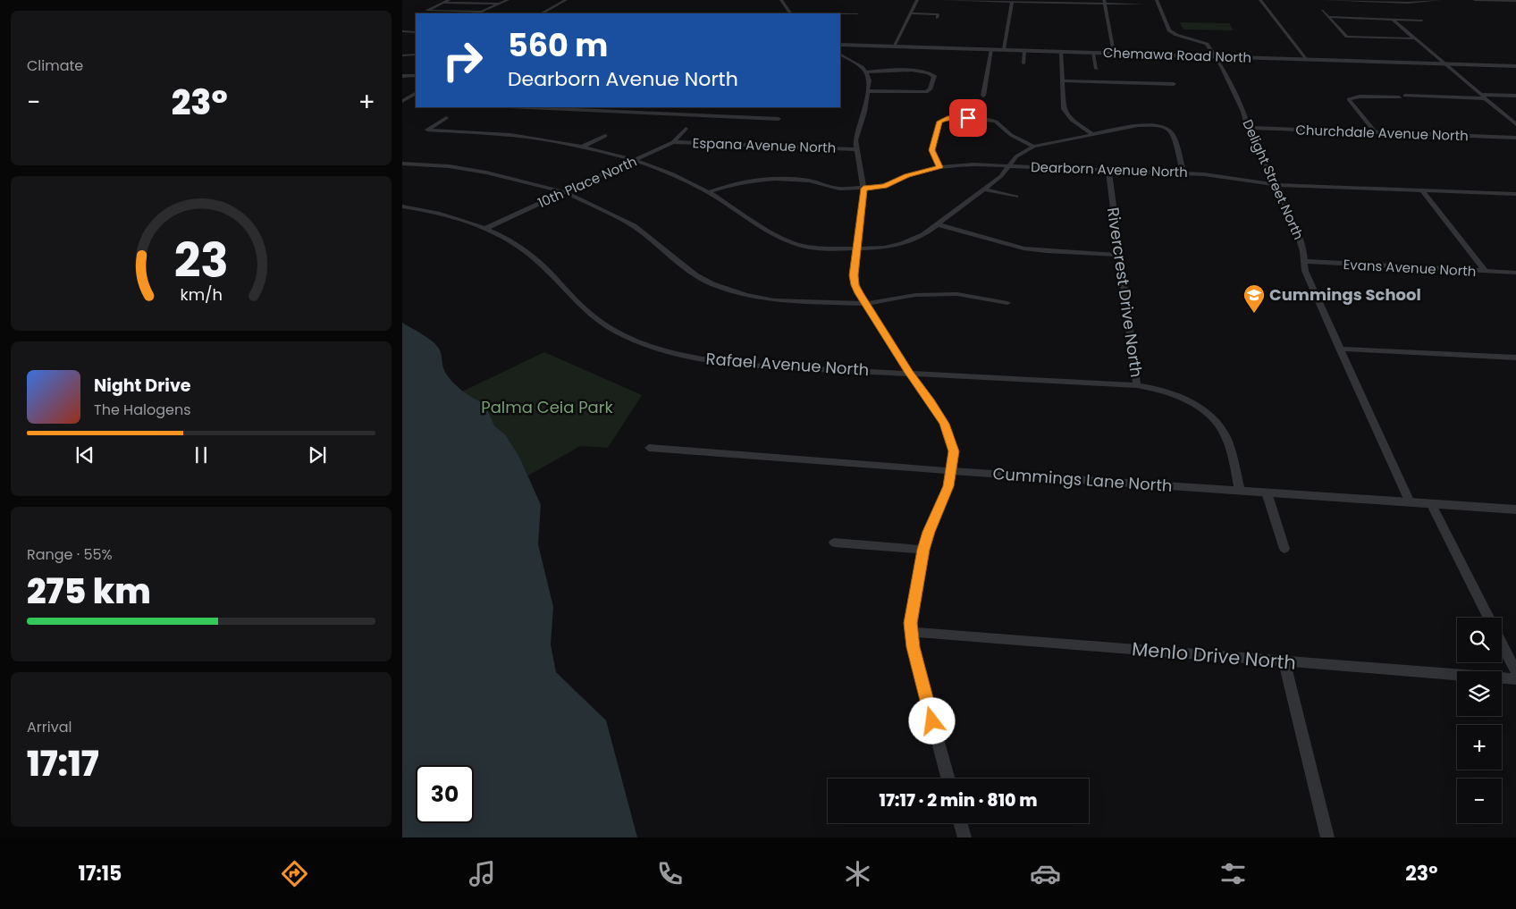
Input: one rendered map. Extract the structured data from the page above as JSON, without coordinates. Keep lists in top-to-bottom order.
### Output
{
  "streets": {
    "street": [
      "Chemawa Road North",
      "Churchdale Avenue North",
      "Espana Avenue North",
      "Dearborn Avenue North",
      "Delight Street North",
      "10th Place North",
      "Evans Avenue North",
      "Rivercrest Drive North",
      "Rafael Avenue North",
      "Cummings Lane North",
      "Menlo Drive North"
    ]
  },
  "crossings": [
    ["Chemawa Road North", "Delight Street North"],
    ["Churchdale Avenue North", "Delight Street North"],
    ["Espana Avenue North", "10th Place North"],
    ["Dearborn Avenue North", "Delight Street North"],
    ["Dearborn Avenue North", "Rivercrest Drive North"],
    ["Delight Street North", "Evans Avenue North"],
    ["Delight Street North", "Cummings Lane North"],
    ["10th Place North", "Rafael Avenue North"],
    ["Rivercrest Drive North", "Rafael Avenue North"],
    ["Rivercrest Drive North", "Cummings Lane North"]
  ],
  "parks": ["Palma Ceia Park"],
  "places": {
    "school or university": ["Cummings School"]
  },
  "page": {
    "tile": [
      "Climate",
      ["Range · 55%", "275 km"],
      ["Arrival", "17:17"]
    ],
    "turn": ["560 m", "Dearborn Avenue North"],
    "heat": ["−", "23°", "+"],
    "song": ["Night Drive", "The Halogens"],
    "map_buttons": ["+", "−"],
    "limit": "30",
    "trip": "17:17 · 2 min · 810 m",
    "tabs": ["17:15", "23°"],
    "gauge": ["23", "km/h"]
  }
}
